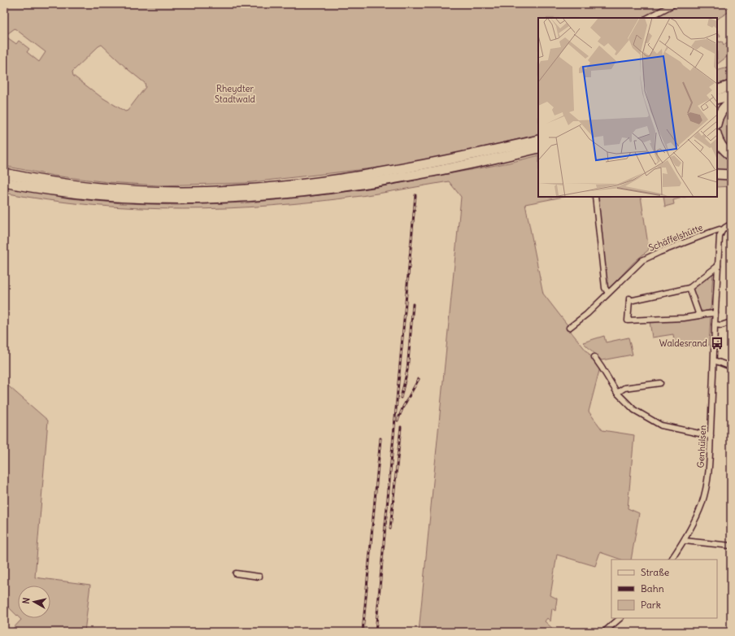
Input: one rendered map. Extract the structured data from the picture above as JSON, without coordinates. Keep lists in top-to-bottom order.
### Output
{
  "streets": {
    "street": ["Schäffelshütte", "Genhülsen"]
  },
  "crossings": [
    ["Schäffelshütte", "Genhülsen"]
  ],
  "parks": ["Rheydter Stadtwald"],
  "places": {
    "bus stop": ["Waldesrand"]
  },
  "legend": ["Straße", "Bahn", "Park"],
  "north": "left"
}
